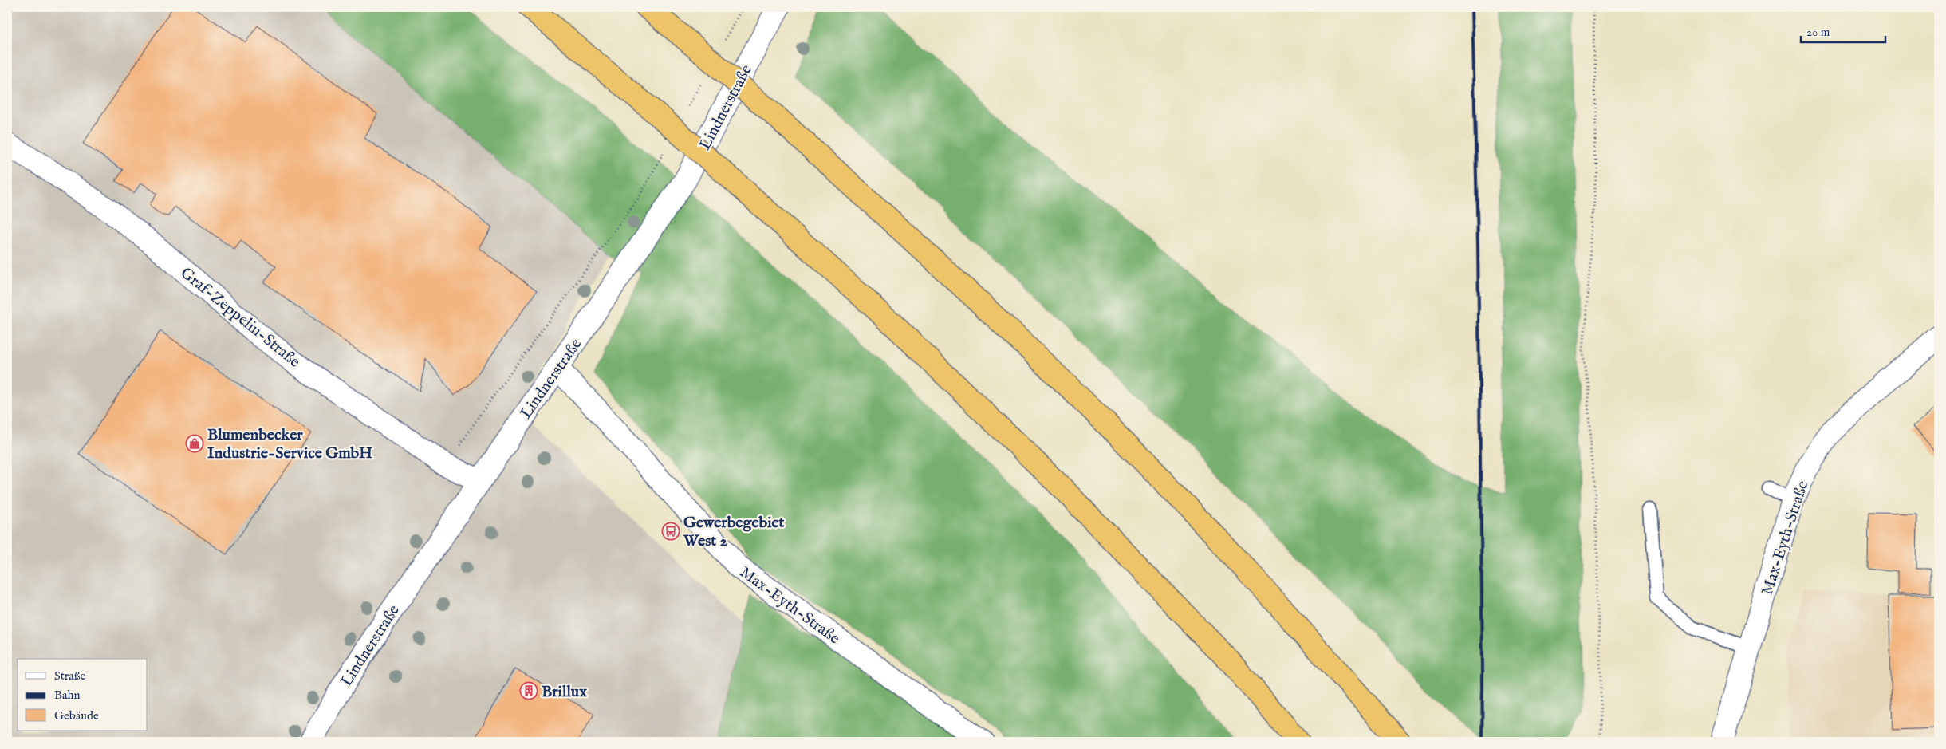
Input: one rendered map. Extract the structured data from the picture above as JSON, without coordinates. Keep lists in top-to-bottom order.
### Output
{
  "streets": {
    "street": ["Lindnerstraße", "Graf-Zeppelin-Straße", "Max-Eyth-Straße"]
  },
  "crossings": [
    ["Lindnerstraße", "Graf-Zeppelin-Straße"],
    ["Lindnerstraße", "Max-Eyth-Straße"]
  ],
  "places": {
    "shop": ["Blumenbecker Industrie-Service GmbH"],
    "bus stop": ["Gewerbegebiet West 2"],
    "building": ["Brillux"]
  },
  "legend": ["Straße", "Bahn", "Gebäude"],
  "scale_bar": "20 m"
}
